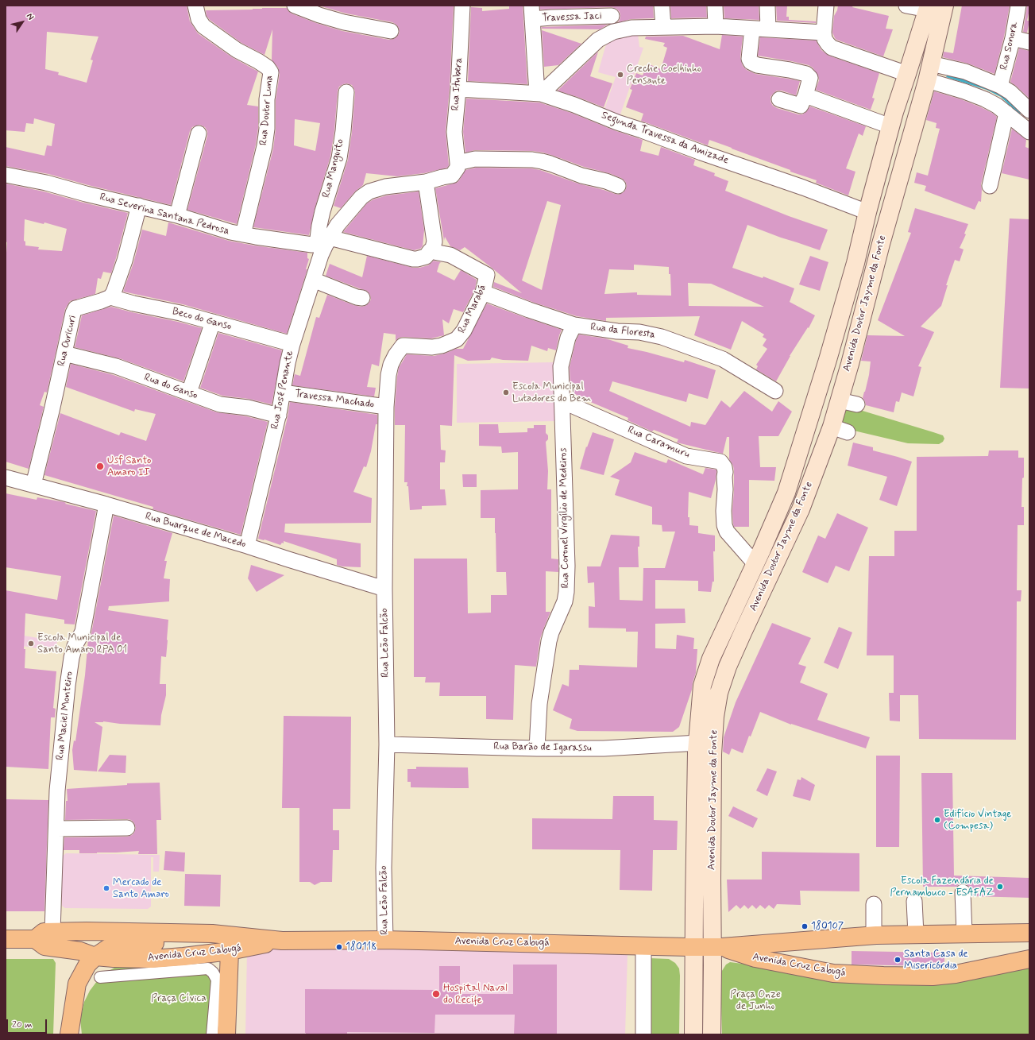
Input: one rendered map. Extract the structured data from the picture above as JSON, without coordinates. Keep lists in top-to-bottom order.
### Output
{
  "streets": {
    "main road": ["Avenida Doutor Jayme da Fonte", "Avenida Cruz Cabugá"],
    "street": [
      "Travessa Jaci",
      "Rua Sonora",
      "Rua Itubera",
      "Rua Doutor Luna",
      "Segunda Travessa da Amizade",
      "Rua Manguito",
      "Rua Severina Santana Pedrosa",
      "Rua Marabá",
      "Beco do Ganso",
      "Rua da Floresta",
      "Rua Ouricuri",
      "Rua do Ganso",
      "Rua José Penante",
      "Travessa Machado",
      "Rua Caramuru",
      "Rua Coronel Virgílio de Medeiros",
      "Rua Buarque de Macedo",
      "Rua Leão Falcão",
      "Rua Maciel Monteiro",
      "Rua Barão de Igarassu"
    ]
  },
  "crossings": [
    ["Rua Itubera", "Segunda Travessa da Amizade"],
    ["Rua Doutor Luna", "Rua Severina Santana Pedrosa"],
    ["Segunda Travessa da Amizade", "Avenida Doutor Jayme da Fonte"],
    ["Rua Manguito", "Rua Severina Santana Pedrosa"],
    ["Rua Manguito", "Rua José Penante"],
    ["Rua Severina Santana Pedrosa", "Rua José Penante"],
    ["Avenida Doutor Jayme da Fonte", "Rua Caramuru"],
    ["Avenida Doutor Jayme da Fonte", "Rua Barão de Igarassu"],
    ["Avenida Doutor Jayme da Fonte", "Avenida Cruz Cabugá"],
    ["Rua Marabá", "Rua da Floresta"],
    ["Rua Marabá", "Rua Leão Falcão"],
    ["Beco do Ganso", "Rua Ouricuri"],
    ["Beco do Ganso", "Rua José Penante"],
    ["Rua da Floresta", "Rua Coronel Virgílio de Medeiros"],
    ["Rua Ouricuri", "Rua do Ganso"],
    ["Rua Ouricuri", "Rua Buarque de Macedo"],
    ["Rua do Ganso", "Rua José Penante"],
    ["Rua José Penante", "Travessa Machado"],
    ["Rua José Penante", "Rua Buarque de Macedo"],
    ["Travessa Machado", "Rua Leão Falcão"],
    ["Rua Caramuru", "Rua Coronel Virgílio de Medeiros"],
    ["Rua Coronel Virgílio de Medeiros", "Rua Barão de Igarassu"],
    ["Rua Buarque de Macedo", "Rua Leão Falcão"],
    ["Rua Buarque de Macedo", "Rua Maciel Monteiro"],
    ["Rua Leão Falcão", "Rua Barão de Igarassu"],
    ["Rua Leão Falcão", "Avenida Cruz Cabugá"],
    ["Rua Maciel Monteiro", "Avenida Cruz Cabugá"]
  ],
  "parks": ["Praça Onze de Junho", "Praça Cívica"],
  "places": [
    "Creche Coelhinho Pensante",
    "Escola Municipal Lutadores do Bem",
    "Usf Santo Amaro II",
    "Escola Municipal de Santo Amaro RPA 01",
    "Edifício Vintage (Compesa)",
    "Escola Fazendária de Pernambuco - ESAFAZ",
    "Mercado de Santo Amaro",
    "180107",
    "180118",
    "Santa Casa de Misericórdia",
    "Hospital Naval do Recife"
  ],
  "scale_bar": "20 m",
  "north": "top right"
}
